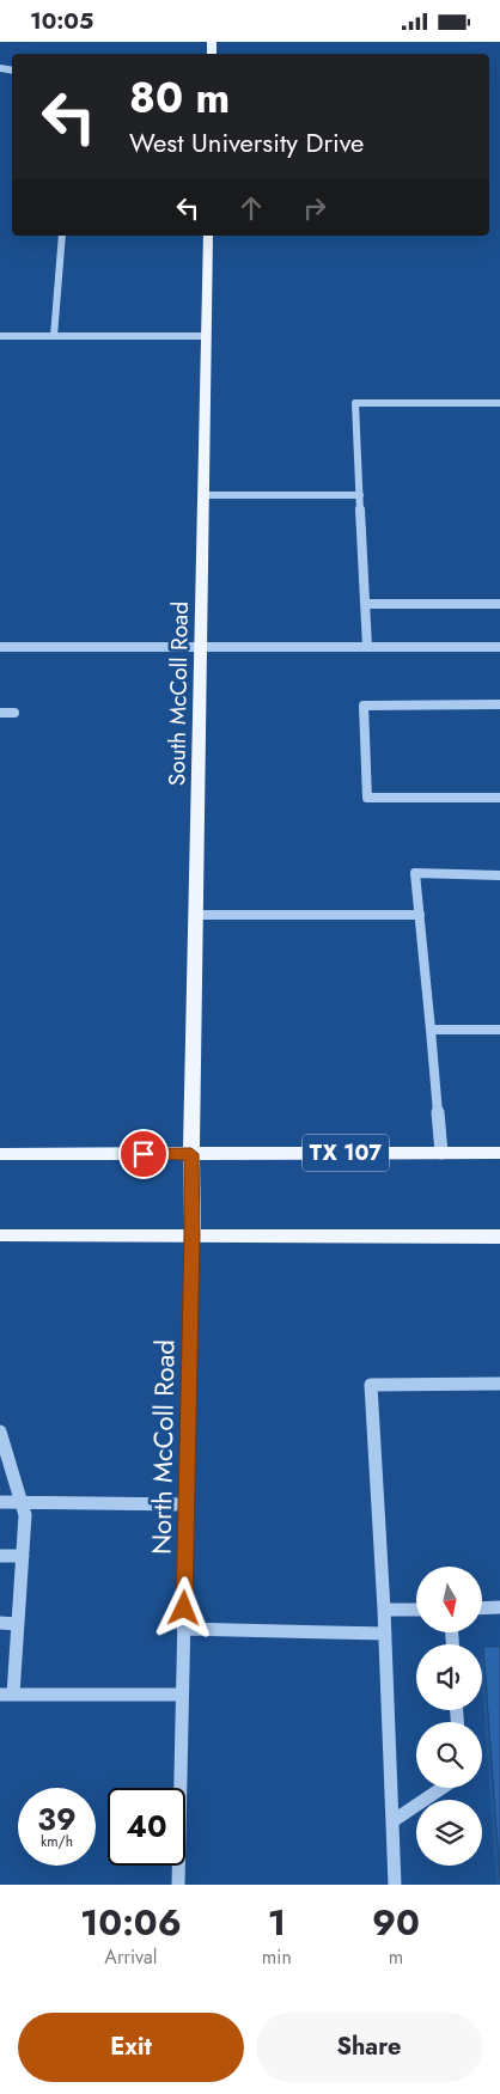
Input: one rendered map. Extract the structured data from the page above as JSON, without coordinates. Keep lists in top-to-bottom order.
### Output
{
  "streets": {
    "main road": ["South McColl Road", "TX 107", "North McColl Road"]
  },
  "crossings": [
    ["South McColl Road", "TX 107"],
    ["South McColl Road", "North McColl Road"],
    ["TX 107", "North McColl Road"]
  ],
  "north": "bottom",
  "page": {
    "status": "10:05",
    "turn": ["80 m", "West University Drive"],
    "speed": "39 km/h",
    "limit": "40",
    "eta": [
      "10:06",
      "Arrival",
      "1",
      "min",
      "90",
      "m"
    ],
    "buttons": ["Exit", "Share"]
  }
}
